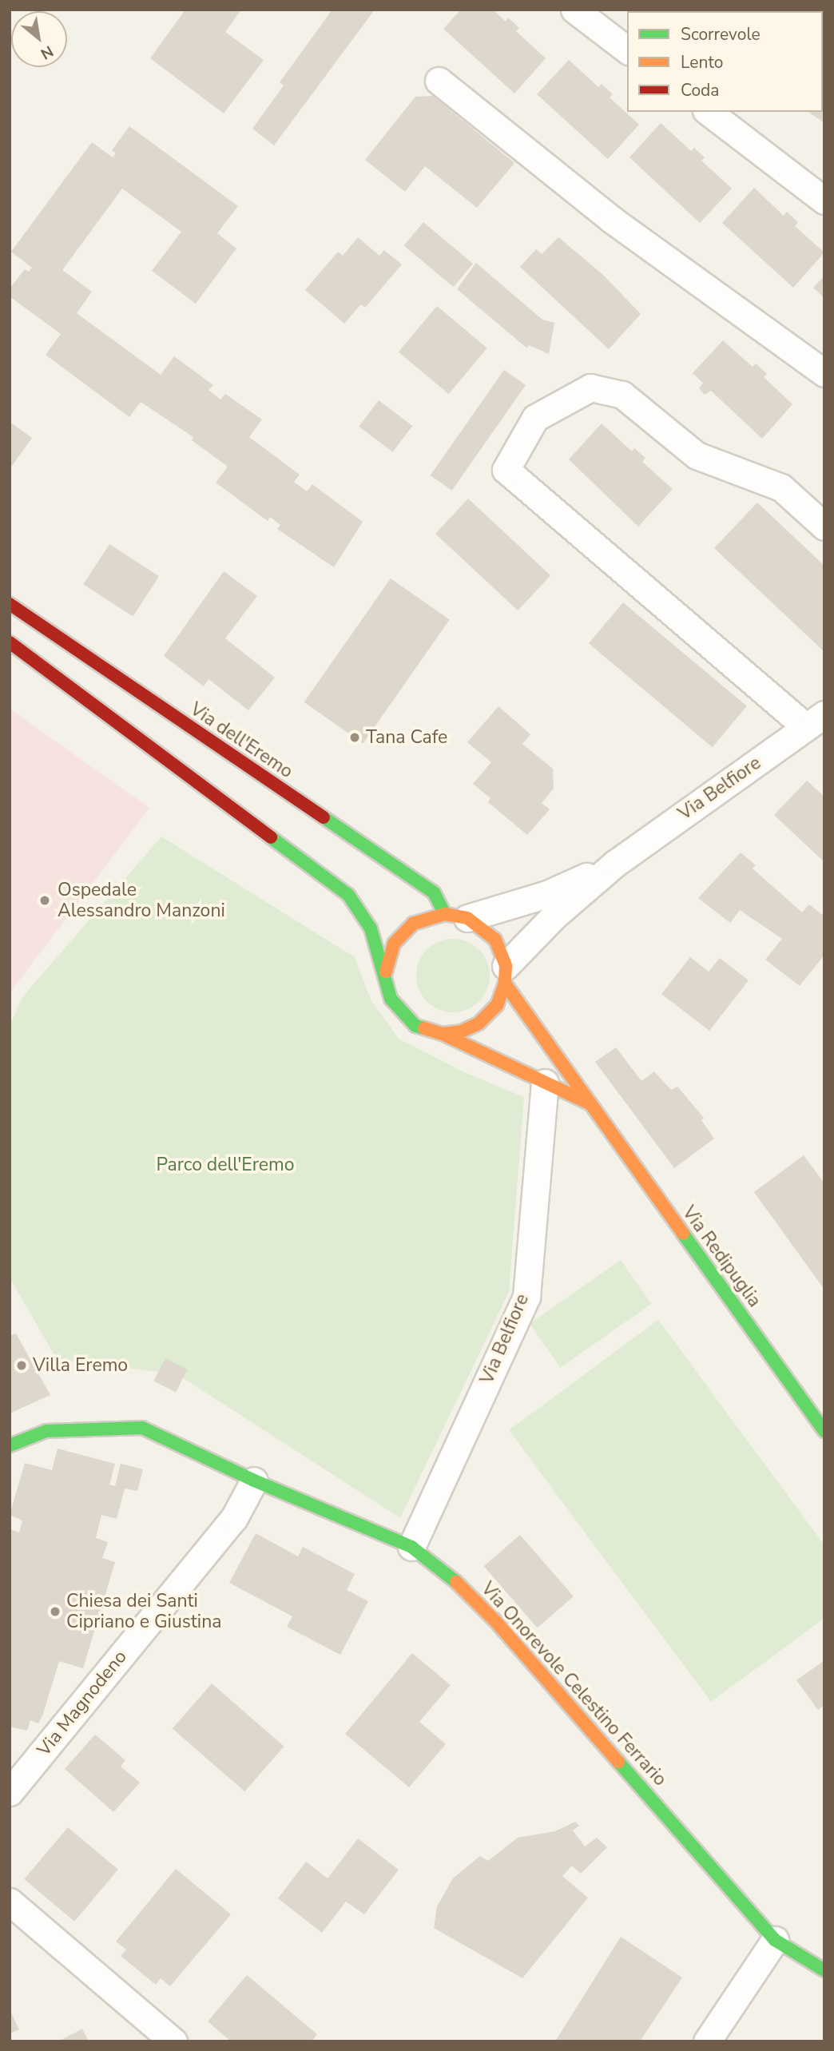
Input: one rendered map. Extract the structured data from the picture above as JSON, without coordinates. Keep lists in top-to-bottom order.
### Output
{
  "streets": {
    "main road": ["Via dell'Eremo", "Via Redipuglia", "Via Onorevole Celestino Ferrario"],
    "street": ["Via Belfiore", "Via Magnodeno"]
  },
  "crossings": [
    ["Via dell'Eremo", "Via Belfiore"],
    ["Via dell'Eremo", "Via Redipuglia"],
    ["Via Belfiore", "Via Redipuglia"],
    ["Via Belfiore", "Via Onorevole Celestino Ferrario"],
    ["Via Onorevole Celestino Ferrario", "Via Magnodeno"]
  ],
  "parks": ["Parco dell'Eremo"],
  "places": [
    "Tana Cafe",
    "Ospedale Alessandro Manzoni",
    "Villa Eremo",
    "Chiesa dei Santi Cipriano e Giustina"
  ],
  "legend": ["Scorrevole", "Lento", "Coda"],
  "north": "bottom right"
}
